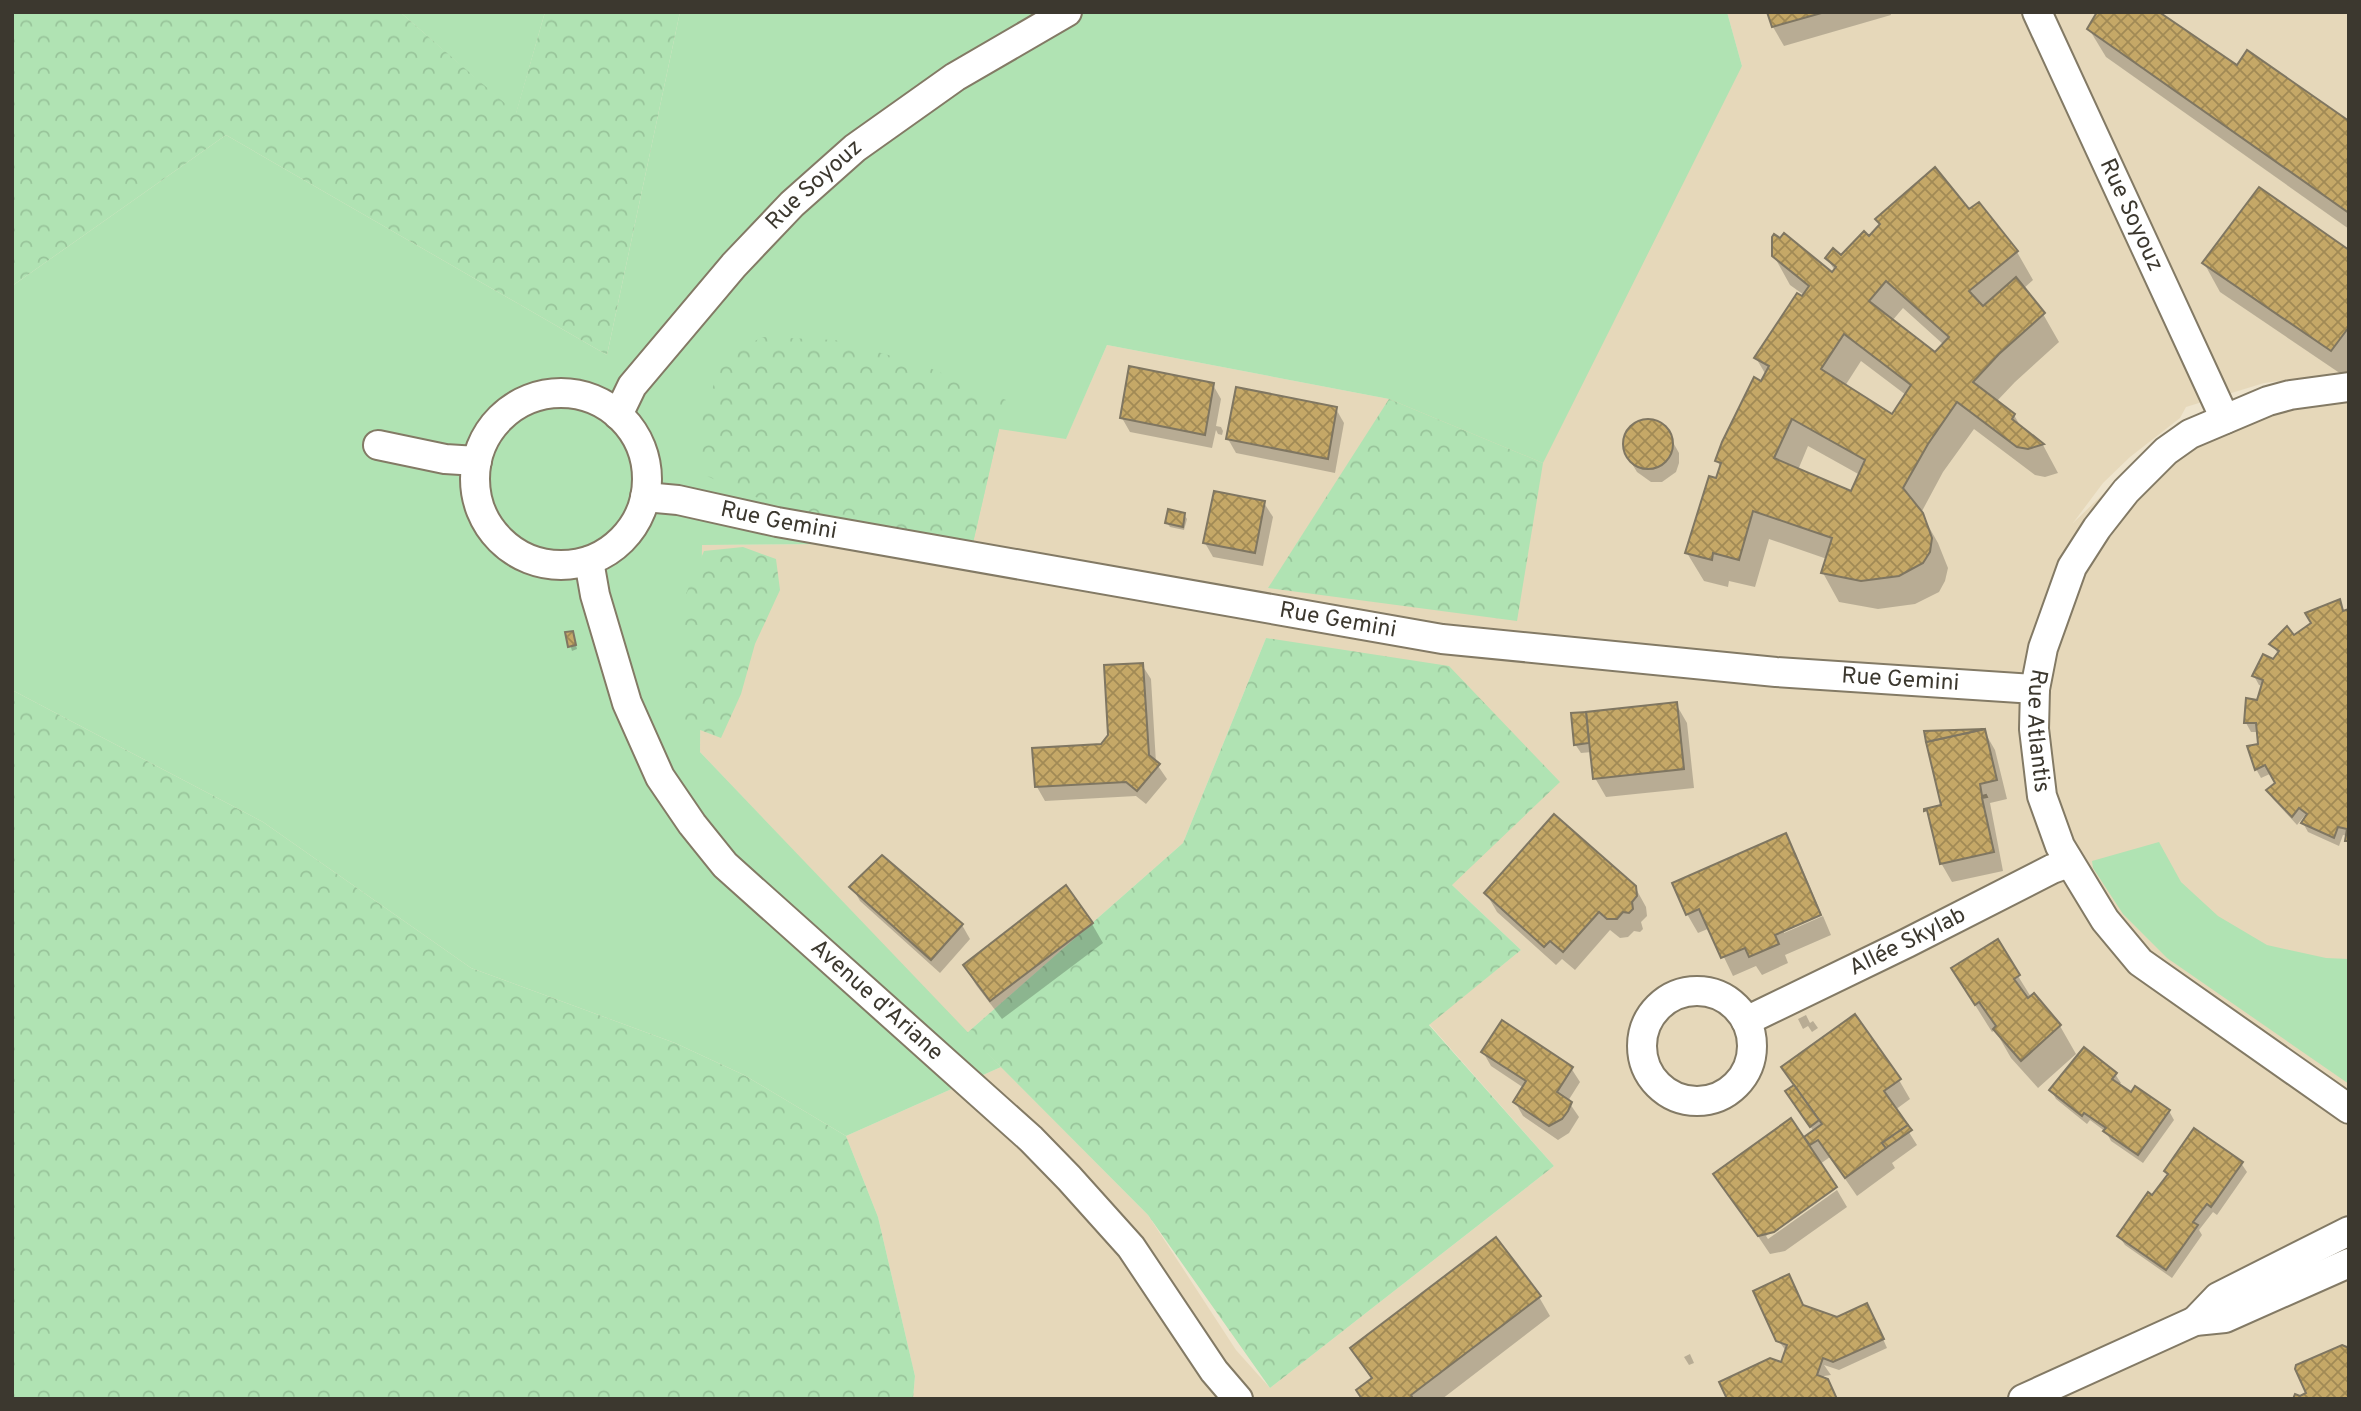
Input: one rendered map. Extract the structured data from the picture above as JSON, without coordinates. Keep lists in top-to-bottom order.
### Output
{
  "streets": {
    "street": [
      "Rue Soyouz",
      "Rue Gemini",
      "Rue Atlantis",
      "Allée Skylab",
      "Avenue d'Ariane"
    ]
  },
  "crossings": [
    ["Rue Soyouz", "Rue Gemini"],
    ["Rue Soyouz", "Rue Atlantis"],
    ["Rue Soyouz", "Avenue d'Ariane"],
    ["Rue Gemini", "Rue Atlantis"],
    ["Rue Gemini", "Avenue d'Ariane"],
    ["Rue Atlantis", "Allée Skylab"]
  ]
}
